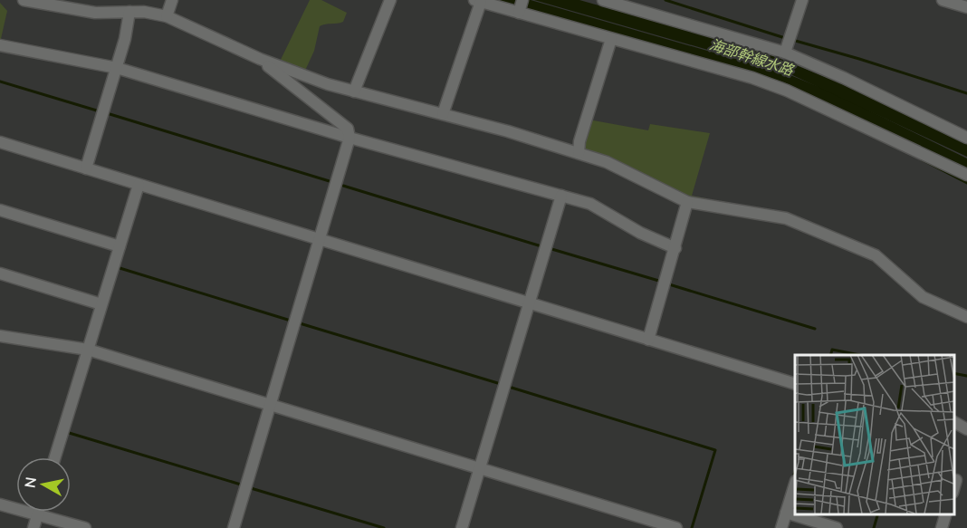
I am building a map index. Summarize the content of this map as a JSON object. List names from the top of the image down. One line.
{"water":["海部幹線水路"],"north":"left"}
